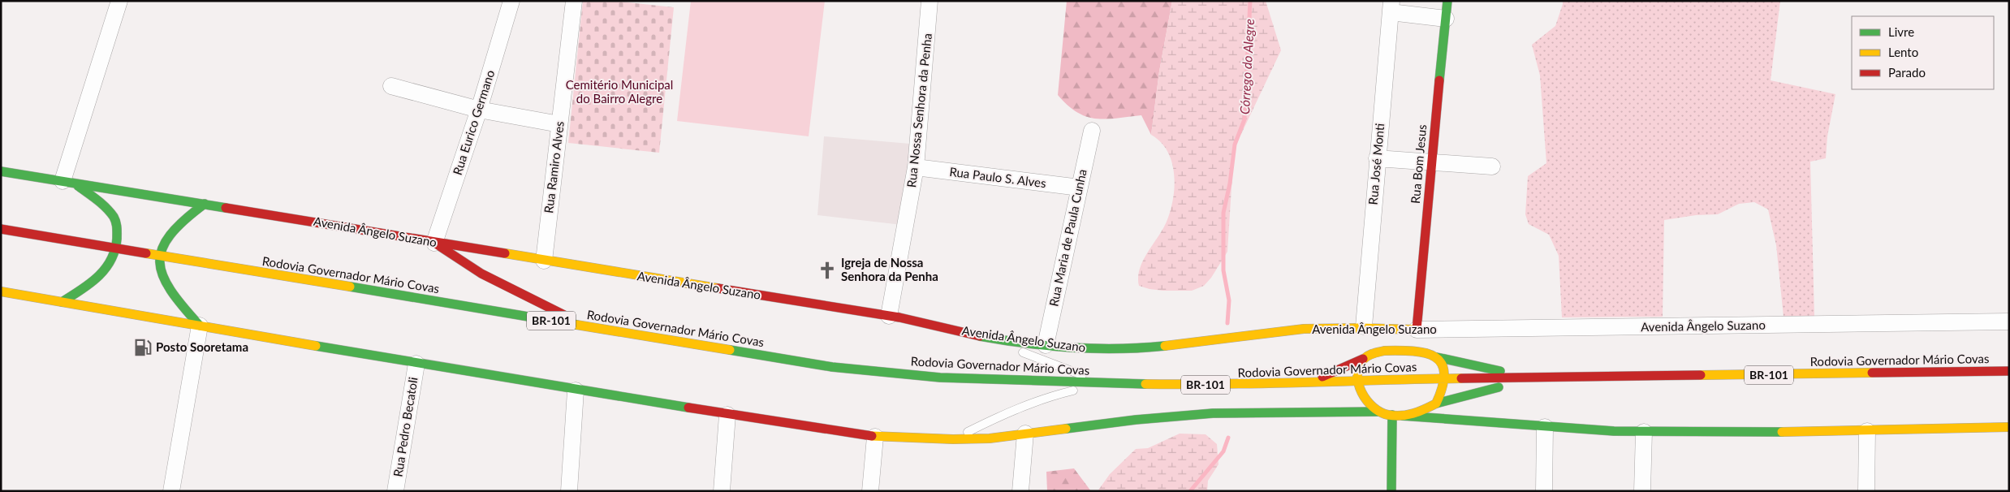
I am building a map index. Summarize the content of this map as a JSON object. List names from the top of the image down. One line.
{"streets":{"main road":["Rua Bom Jesus","Avenida Ângelo Suzano","Rodovia Governador Mário Covas","BR-101"],"street":["Rua Nossa Senhora da Penha","Rua Eurico Germano","Rua José Monti","Rua Ramiro Alves","Rua Paulo S. Alves","Rua Maria de Paula Cunha","Rua Pedro Becatoli"]},"crossings":[["Rua Nossa Senhora da Penha","Rua Paulo S. Alves"],["Rua Nossa Senhora da Penha","Avenida Ângelo Suzano"],["Rua Eurico Germano","Avenida Ângelo Suzano"],["Rua José Monti","Avenida Ângelo Suzano"],["Rua Bom Jesus","Avenida Ângelo Suzano"],["Rua Ramiro Alves","Avenida Ângelo Suzano"],["Rua Paulo S. Alves","Rua Maria de Paula Cunha"],["Avenida Ângelo Suzano","Rua Maria de Paula Cunha"]],"water":["Córrego do Alegre"],"parks":["Cemitério Municipal do Bairro Alegre"],"places":{"church":["Igreja de Nossa Senhora da Penha"],"fuel station":["Posto Sooretama"]},"legend":["Livre","Lento","Parado"]}
